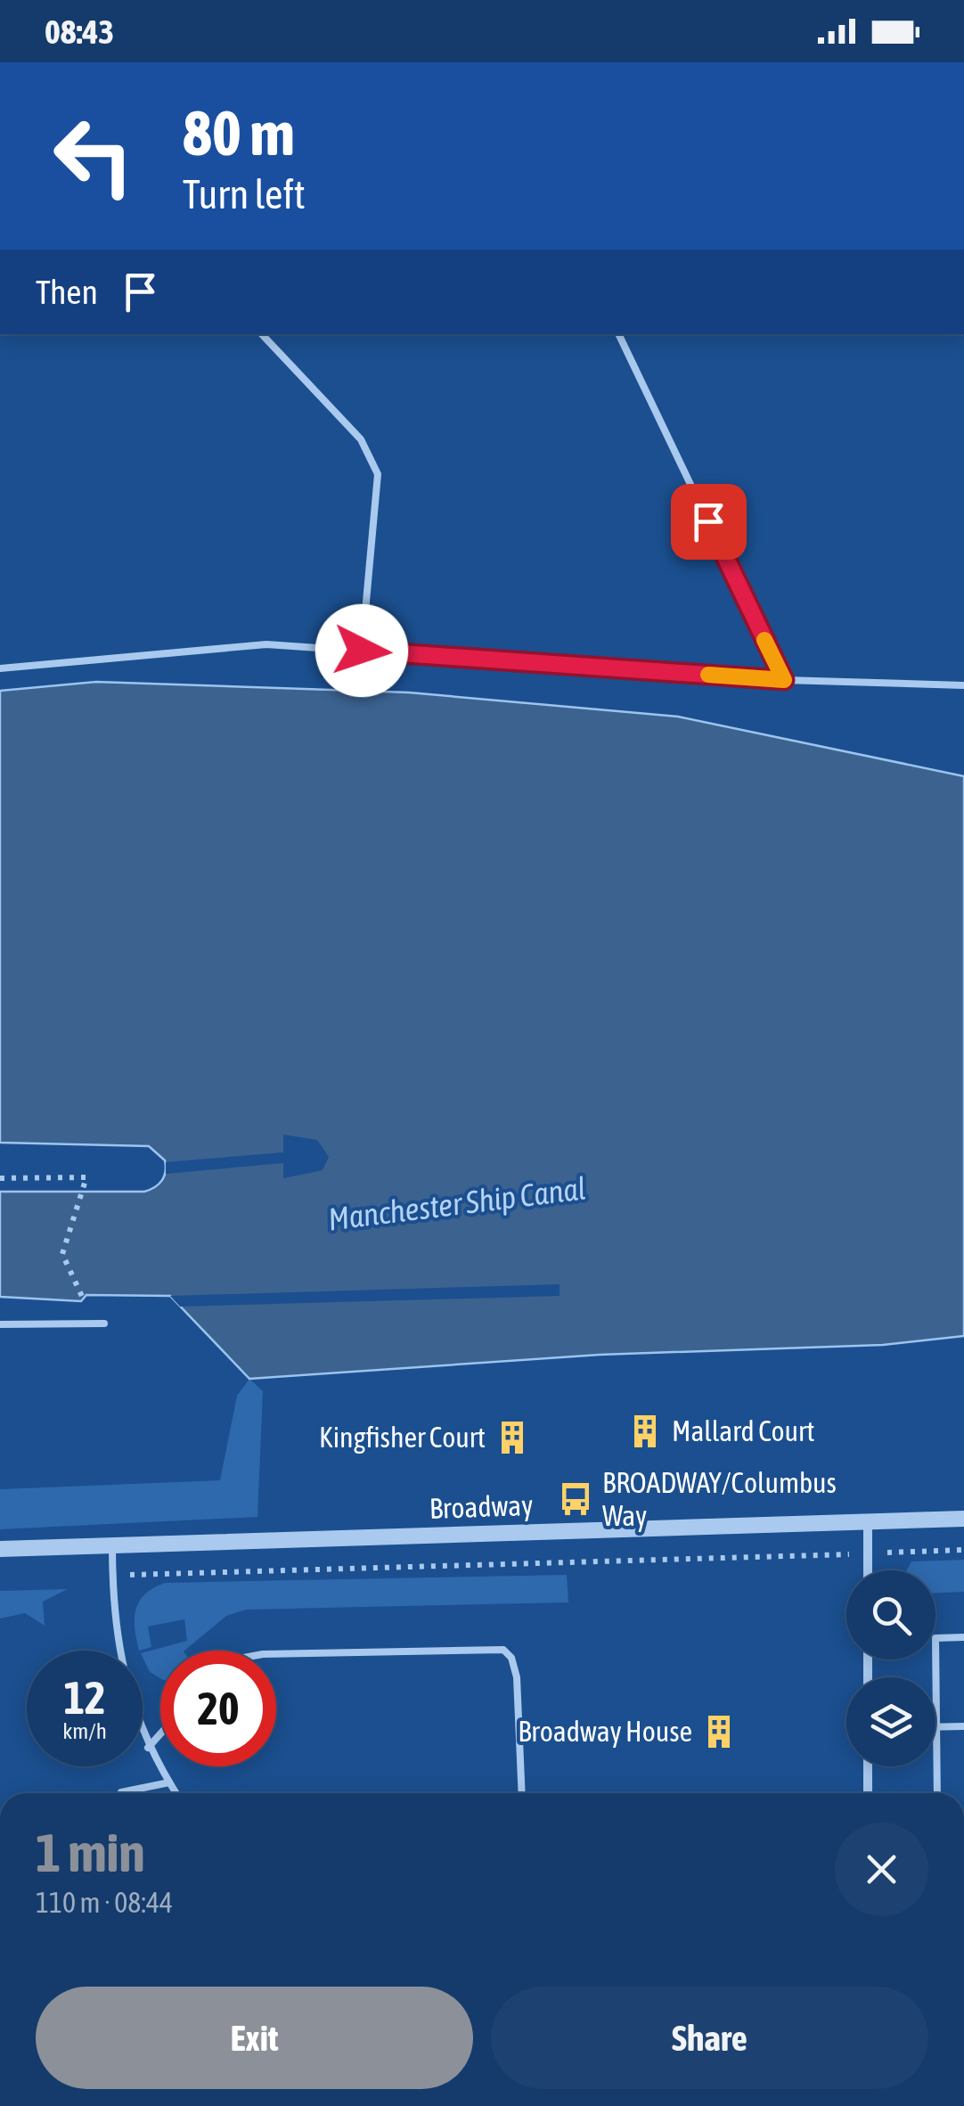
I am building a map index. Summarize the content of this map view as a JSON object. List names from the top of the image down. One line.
{"streets":{"street":["Broadway"]},"water":["Manchester Ship Canal"],"places":{"building":["Mallard Court","Kingfisher Court","Broadway House"],"bus stop":["BROADWAY/Columbus Way"]},"page":{"status":"08:43","turn":["80 m","Turn left"],"then":"Then","speed":"12 km/h","limit":"20","heading":["1 min","110 m · 08:44"],"buttons":["Exit","Share"]}}
